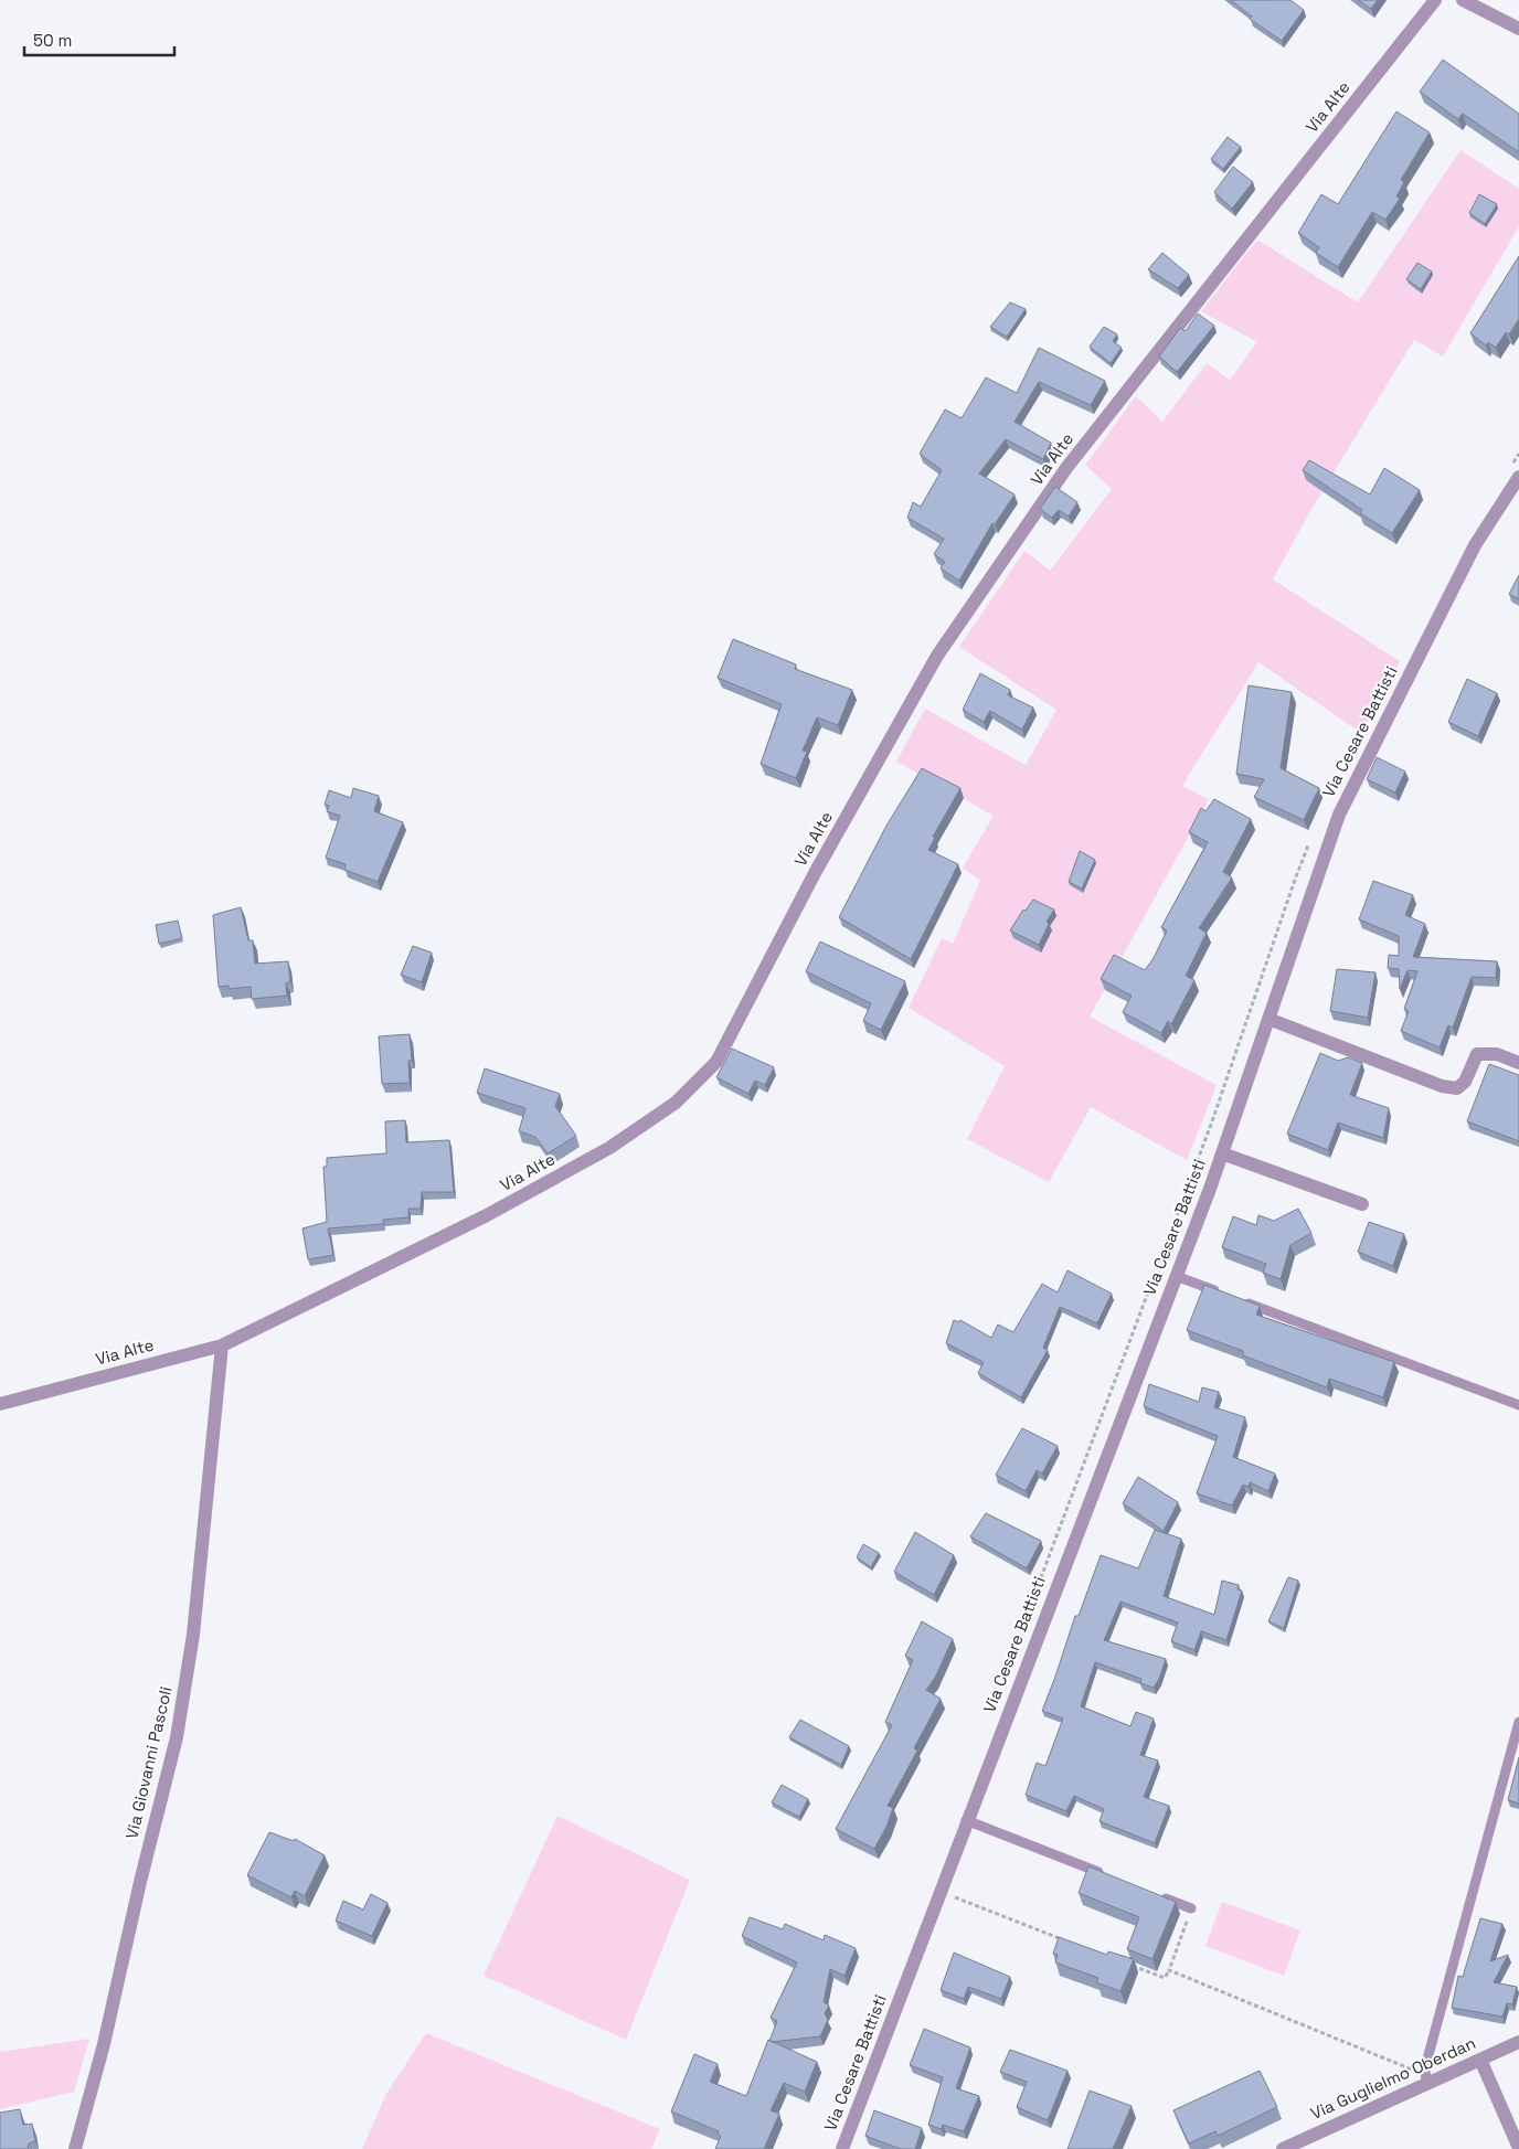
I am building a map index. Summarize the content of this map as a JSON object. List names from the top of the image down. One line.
{"streets":{"street":["Via Alte","Via Cesare Battisti","Via Giovanni Pascoli","Via Guglielmo Oberdan"]},"crossings":[["Via Alte","Via Giovanni Pascoli"]],"scale_bar":"50 m"}
